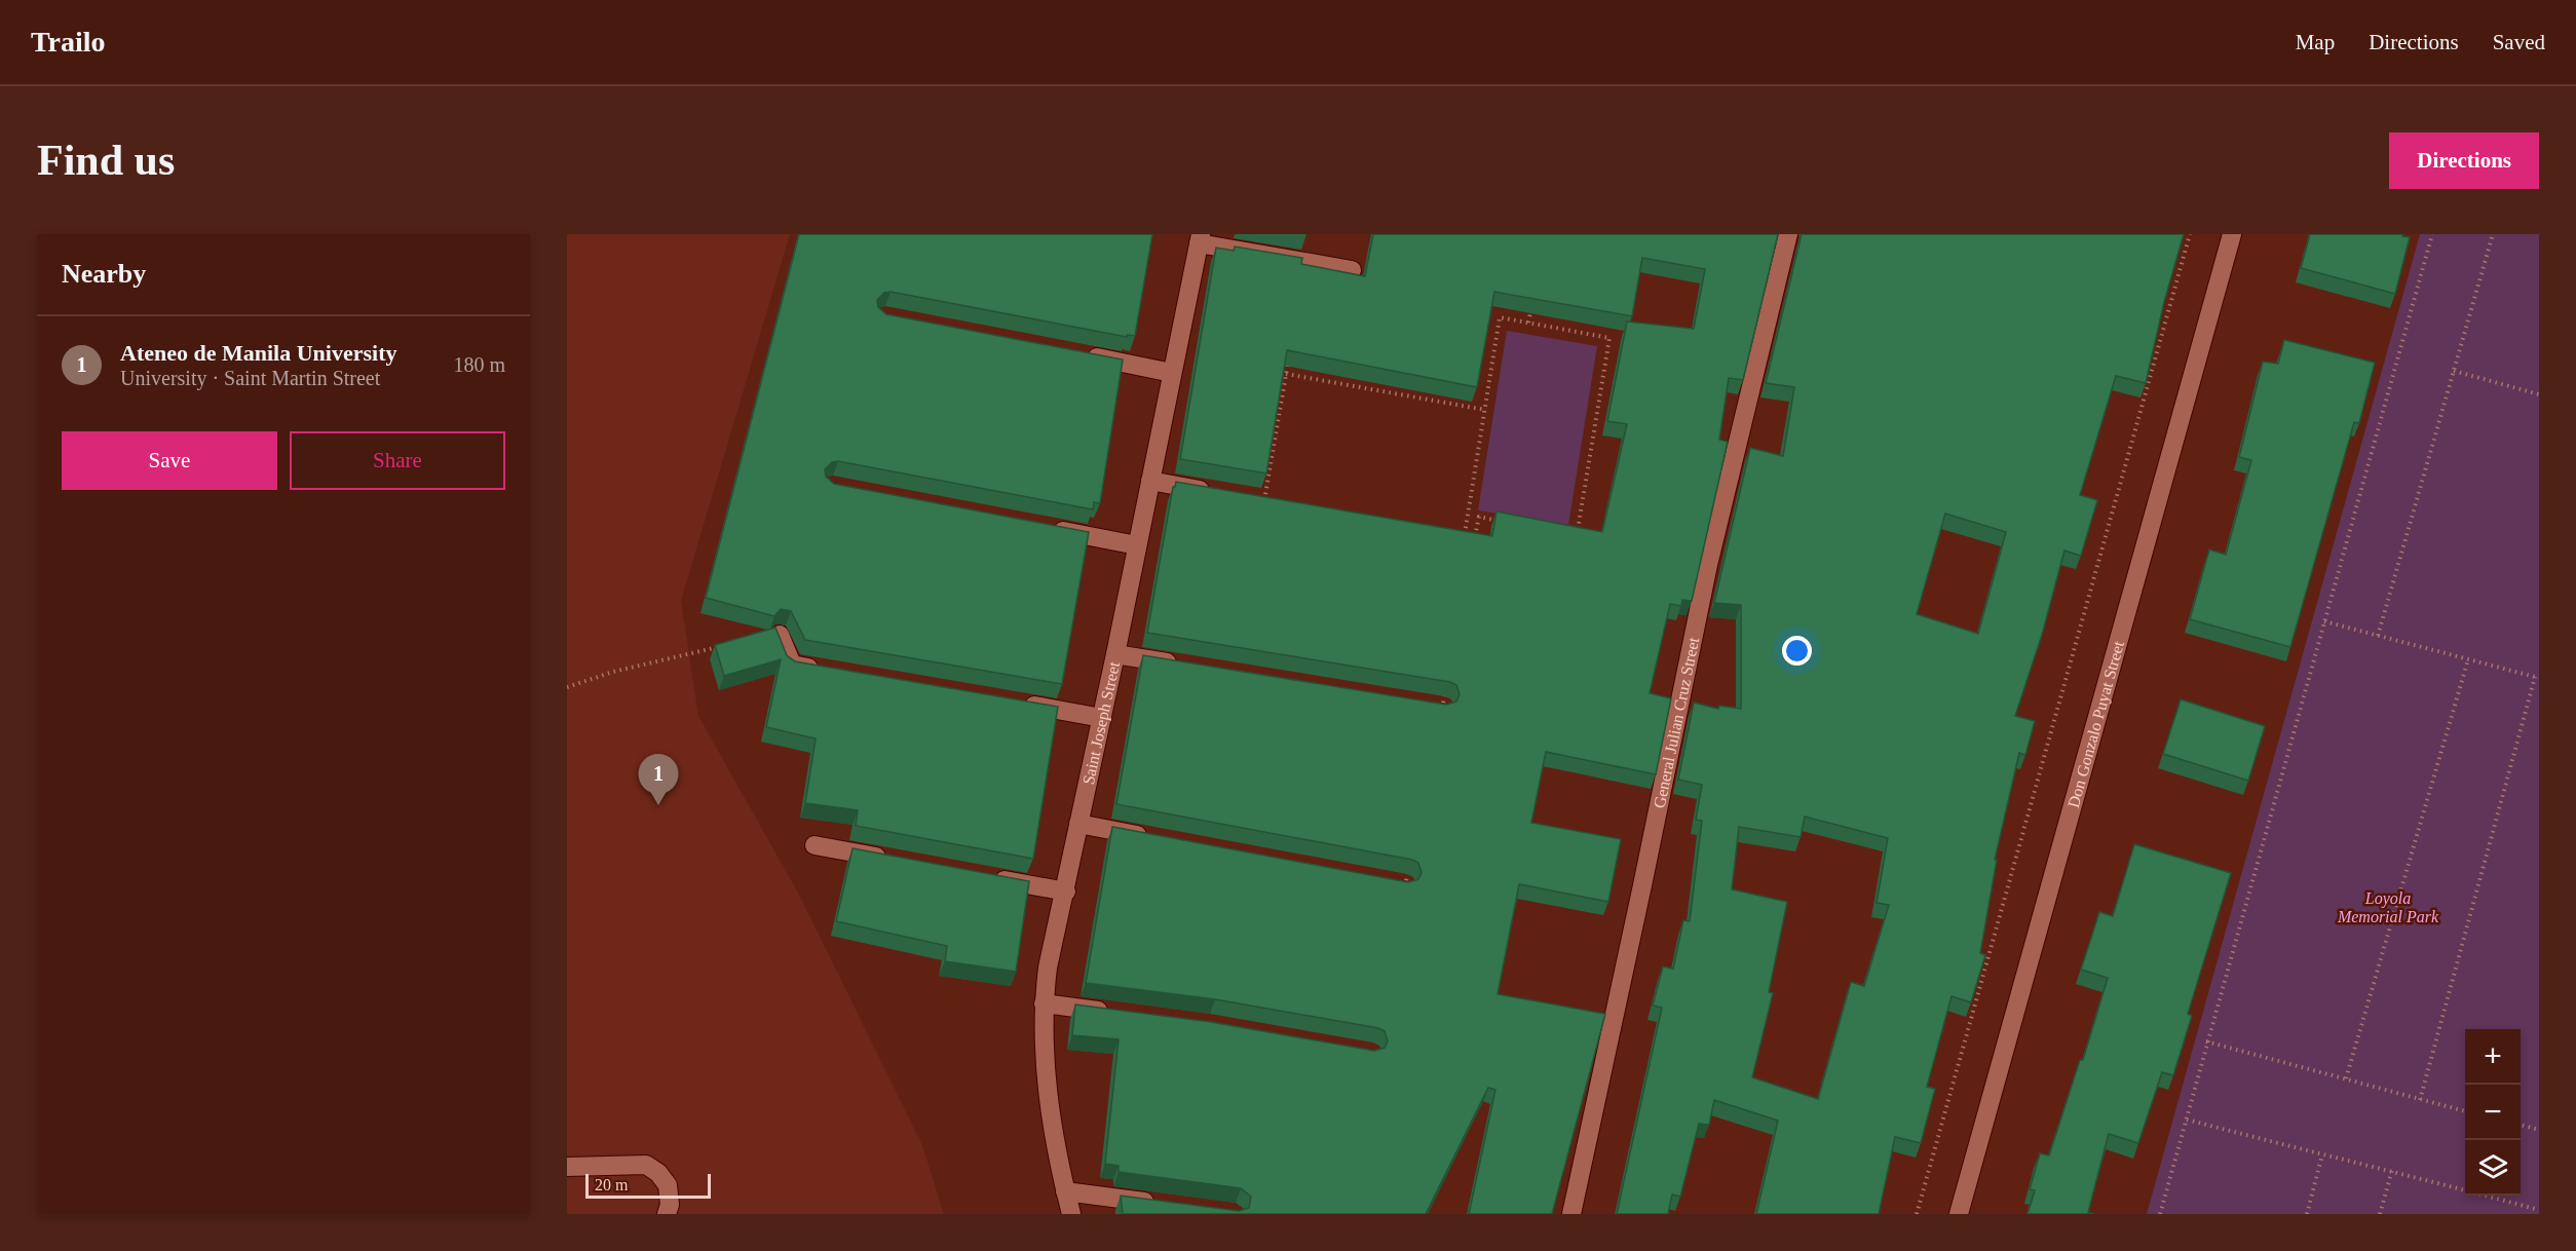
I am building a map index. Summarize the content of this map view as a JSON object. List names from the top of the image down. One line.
{"streets":{"street":["Saint Joseph Street","General Julian Cruz Street","Don Gonzalo Puyat Street"]},"parks":["Loyola Memorial Park"],"scale_bar":"20 m","page":{"header":"Trailo","nav":["Map","Directions","Saved"],"buttons":["Directions",["Save","Share"]],"title":"Find us","heading":"Nearby","list":[{"mark":"1","name":"Ateneo de Manila University","note":"University · Saint Martin Street","value":"180 m"}],"pins":"1","map_buttons":["+","−"],"scale":"20 m"}}
